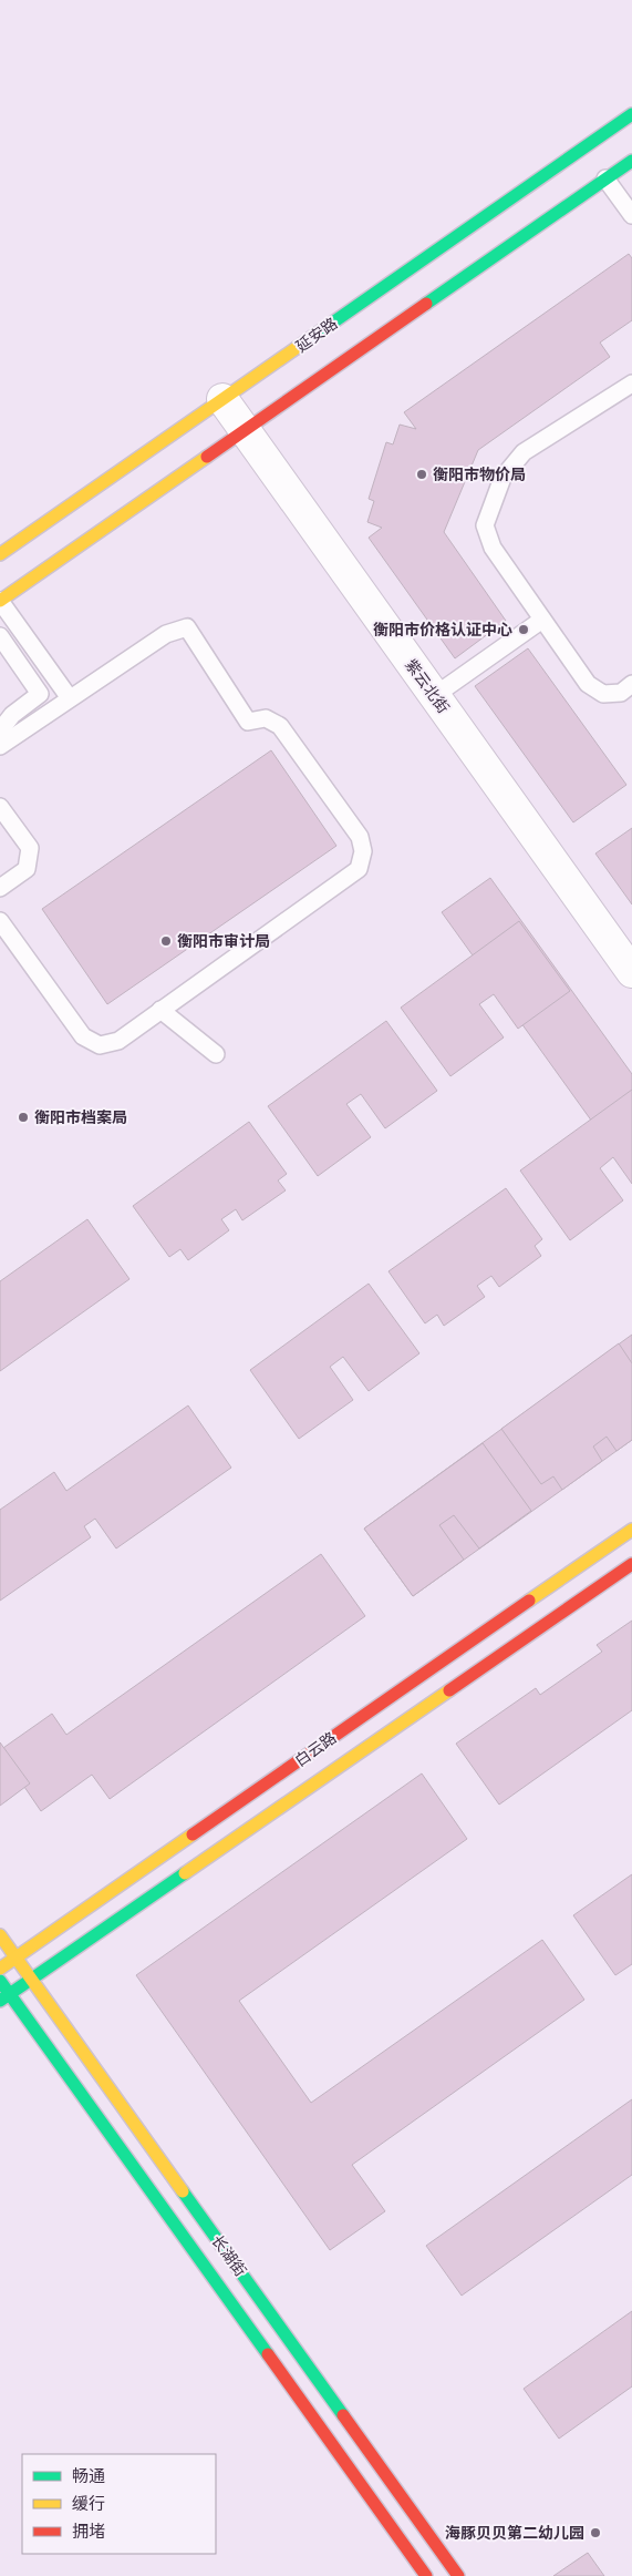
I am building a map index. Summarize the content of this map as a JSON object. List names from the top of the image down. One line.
{"streets":{"main road":["延安路","白云路","长湖街"],"street":["紫云北街"]},"crossings":[["延安路","紫云北街"],["白云路","长湖街"]],"places":["衡阳市物价局","衡阳市价格认证中心","衡阳市审计局","衡阳市档案局","海豚贝贝第二幼儿园"],"legend":["畅通","缓行","拥堵"]}
